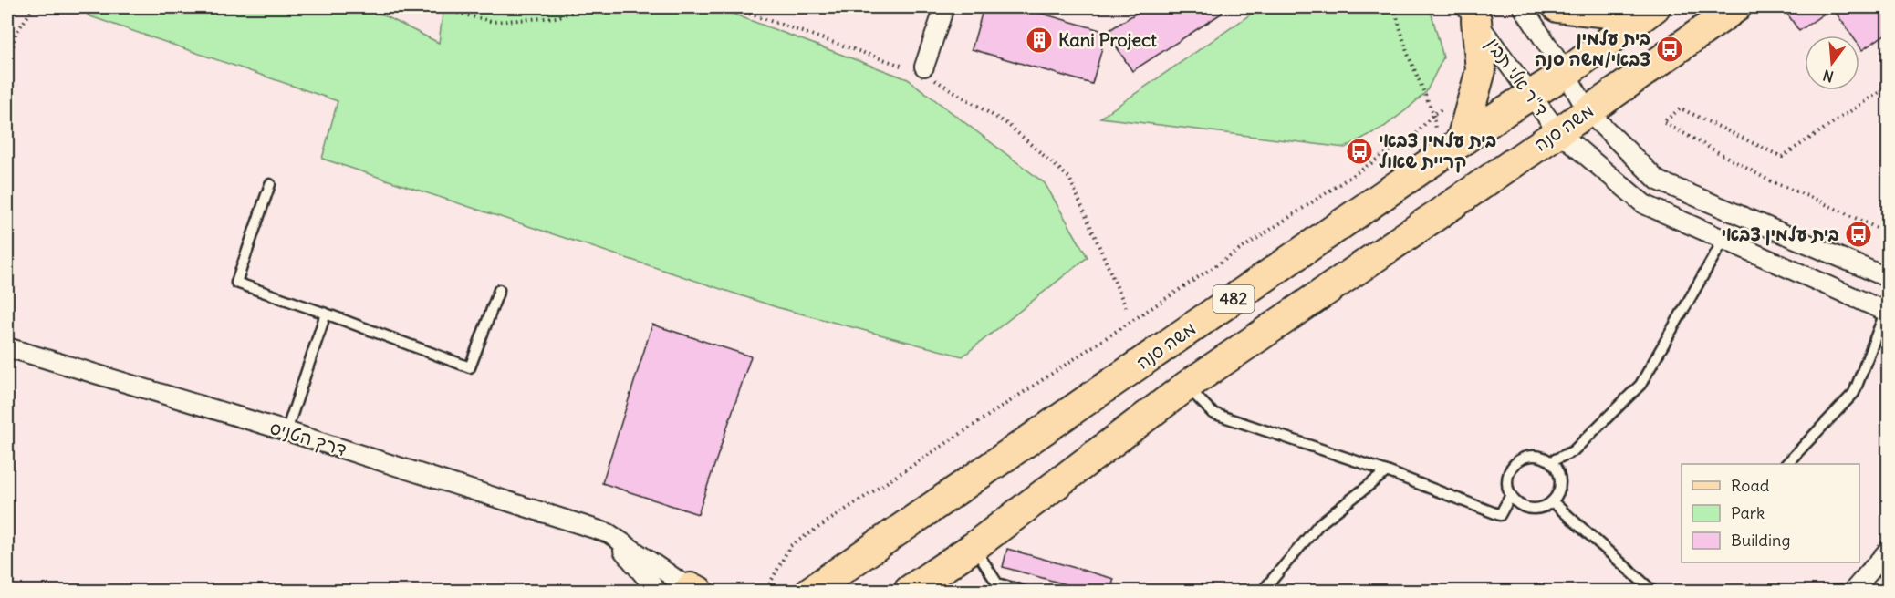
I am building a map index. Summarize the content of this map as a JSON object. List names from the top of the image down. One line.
{"streets":{"main road":["משה סנה","482"],"street":["ד\"ר אלי תבין","דרך הטניס"]},"crossings":[["ד\"ר אלי תבין","משה סנה"]],"places":{"building":["Kani Project"],"bus stop":["בית עלמין צבאי/משה סנה","בית עלמין צבאי קריית שאול","בית עלמין צבאי"]},"legend":["Road","Park","Building"],"north":"bottom"}
